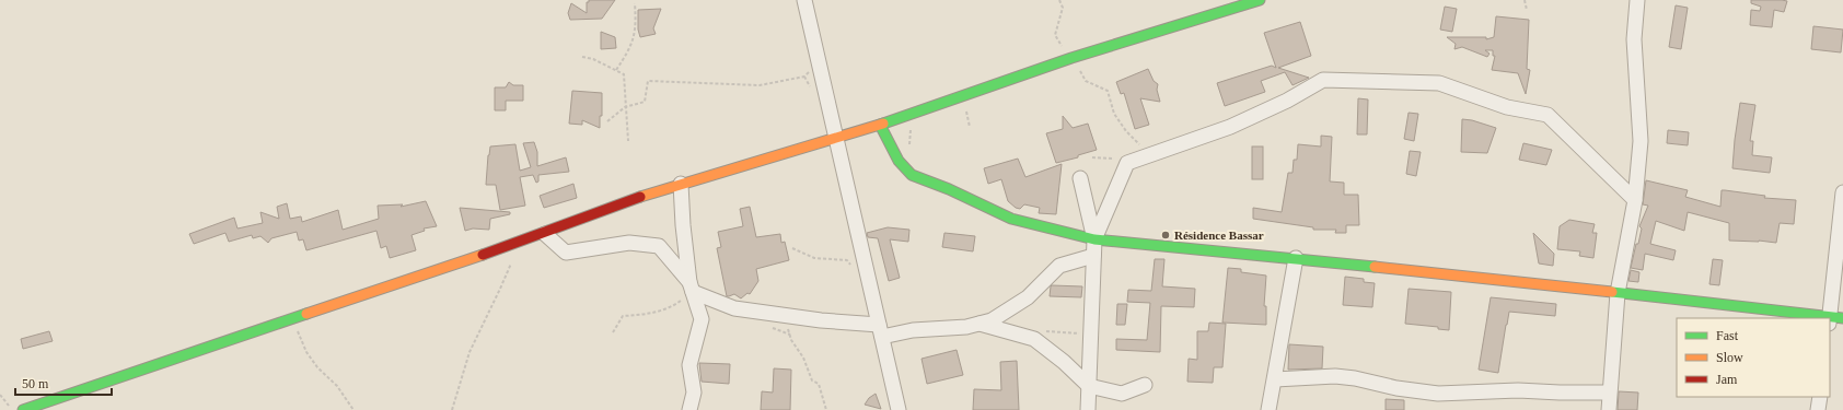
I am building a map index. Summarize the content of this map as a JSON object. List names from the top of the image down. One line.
{"places":["Résidence Bassar"],"legend":["Fast","Slow","Jam"],"scale_bar":"50 m"}
